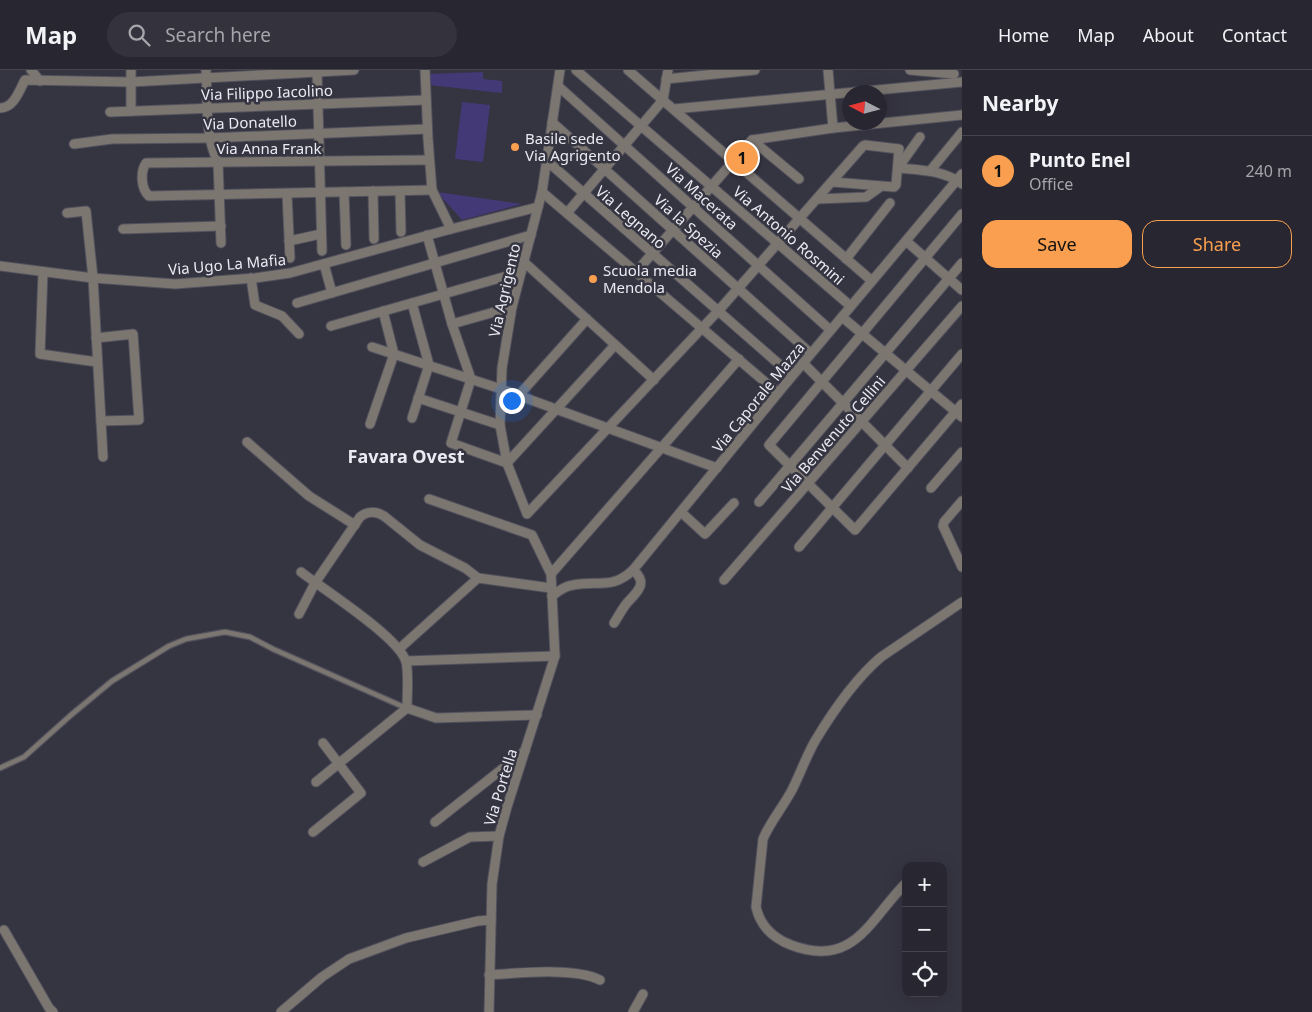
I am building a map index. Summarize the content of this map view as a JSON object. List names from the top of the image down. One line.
{"streets":{"street":["Via Filippo Iacolino","Via Donatello","Via Anna Frank","Via Macerata","Via Legnano","Via la Spezia","Via Antonio Rosmini","Via Ugo La Mafia","Via Agrigento","Via Caporale Mazza","Via Benvenuto Cellini","Via Portella"]},"crossings":[["Via Macerata","Via Agrigento"],["Via Macerata","Via Caporale Mazza"],["Via Legnano","Via Agrigento"],["Via Legnano","Via Caporale Mazza"],["Via la Spezia","Via Agrigento"],["Via la Spezia","Via Caporale Mazza"],["Via Antonio Rosmini","Via Caporale Mazza"],["Via Ugo La Mafia","Via Agrigento"],["Via Caporale Mazza","Via Portella"]],"districts":["Favara Ovest"],"places":["Basile sede Via Agrigento","Scuola media Mendola"],"north":"left","page":{"header":"Map","search":"Search here","nav":["Home","Map","About","Contact"],"heading":"Nearby","list":[{"mark":"1","name":"Punto Enel","note":"Office","value":"240 m"}],"pins":"1","buttons":["Save","Share"],"map_buttons":["+","−"]}}
